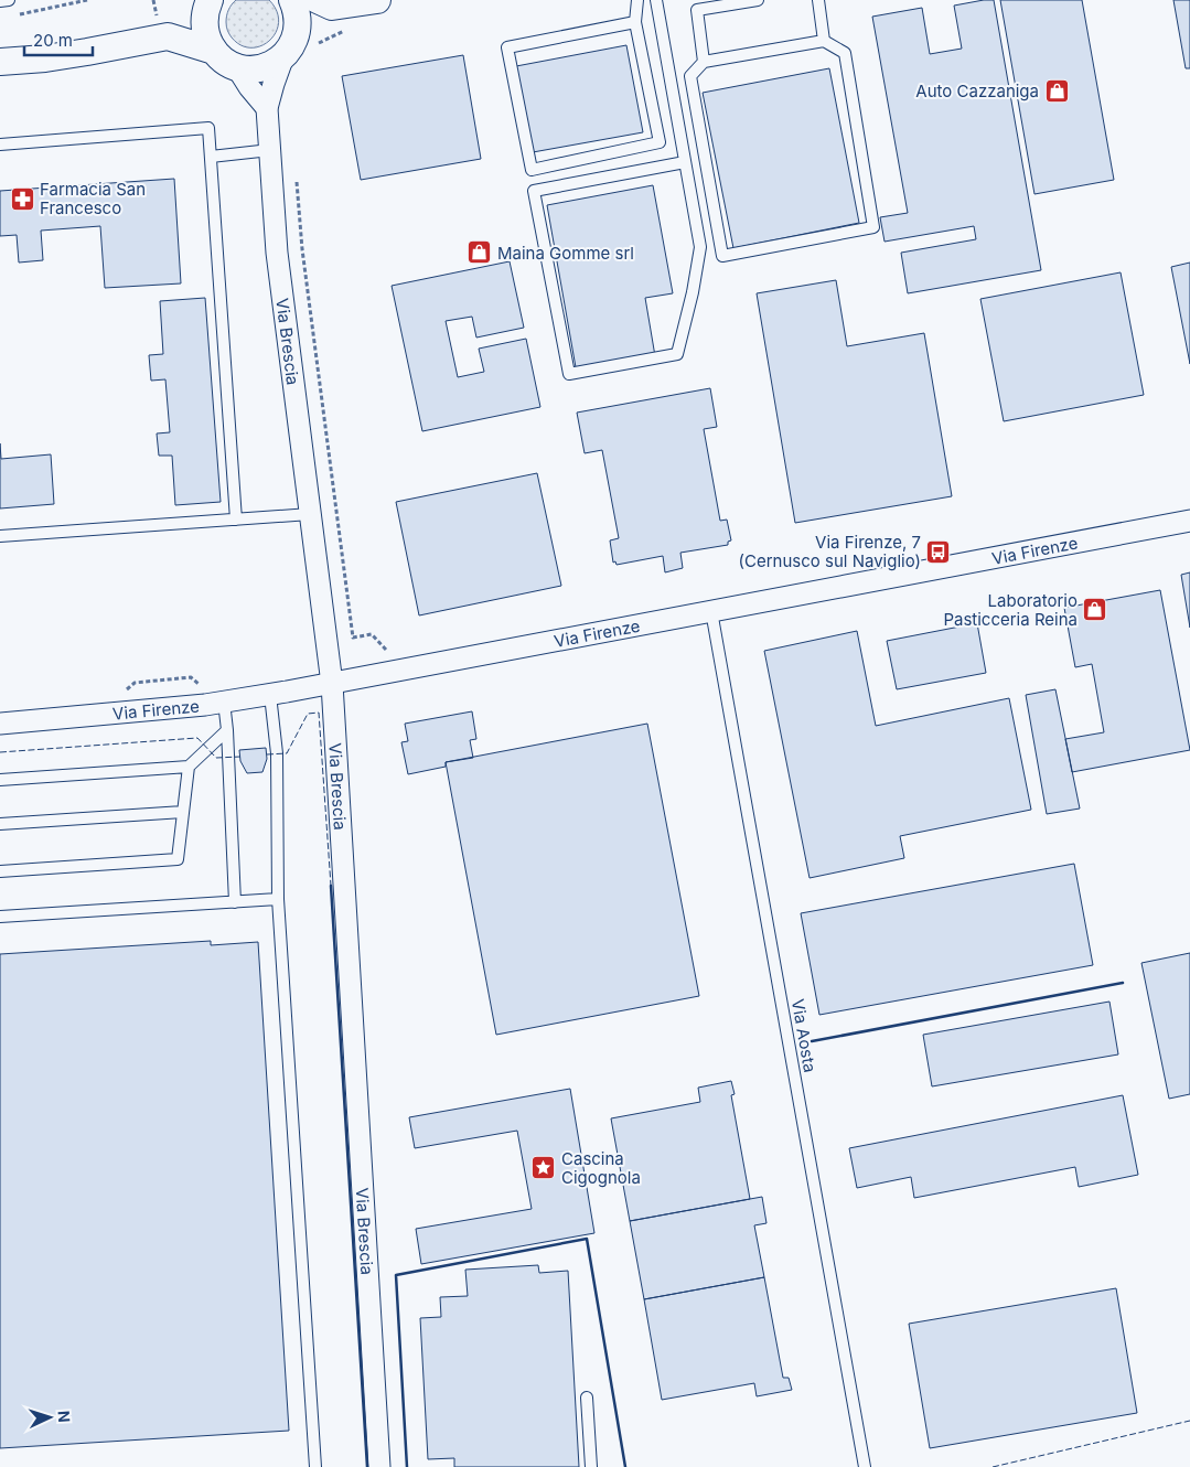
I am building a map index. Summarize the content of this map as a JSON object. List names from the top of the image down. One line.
{"streets":{"street":["Via Brescia","Via Firenze"],"lane":["Via Aosta"]},"crossings":[["Via Brescia","Via Firenze"],["Via Firenze","Via Aosta"]],"places":{"shop":["Auto Cazzaniga","Maina Gomme srl","Laboratorio Pasticceria Reina"],"pharmacy":["Farmacia San Francesco"],"bus stop":["Via Firenze, 7 (Cernusco sul Naviglio)"],"place":["Cascina Cigognola"]},"scale_bar":"20 m","north":"right"}
